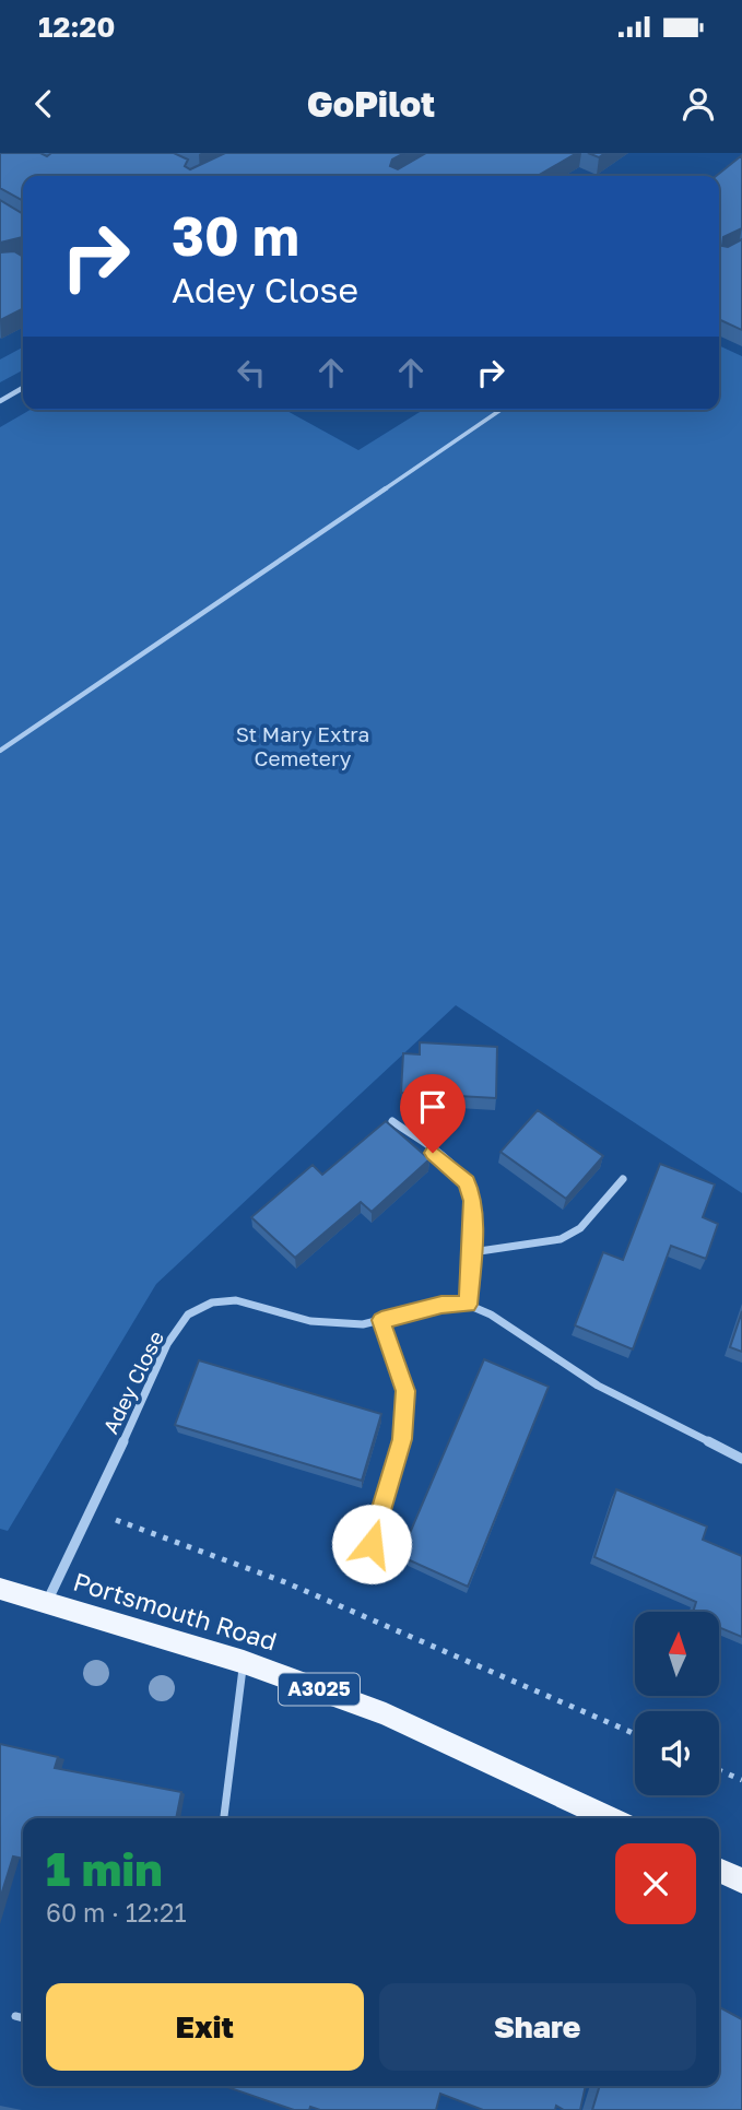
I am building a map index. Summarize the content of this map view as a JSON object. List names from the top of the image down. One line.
{"streets":{"main road":["Portsmouth Road","A3025"],"street":["Adey Close"]},"crossings":[["Adey Close","Portsmouth Road"]],"parks":["St Mary Extra Cemetery"],"north":"top","page":{"status":"12:20","header":"GoPilot","turn":["30 m","Adey Close"],"heading":["1 min","60 m · 12:21"],"buttons":["Exit","Share"]}}
